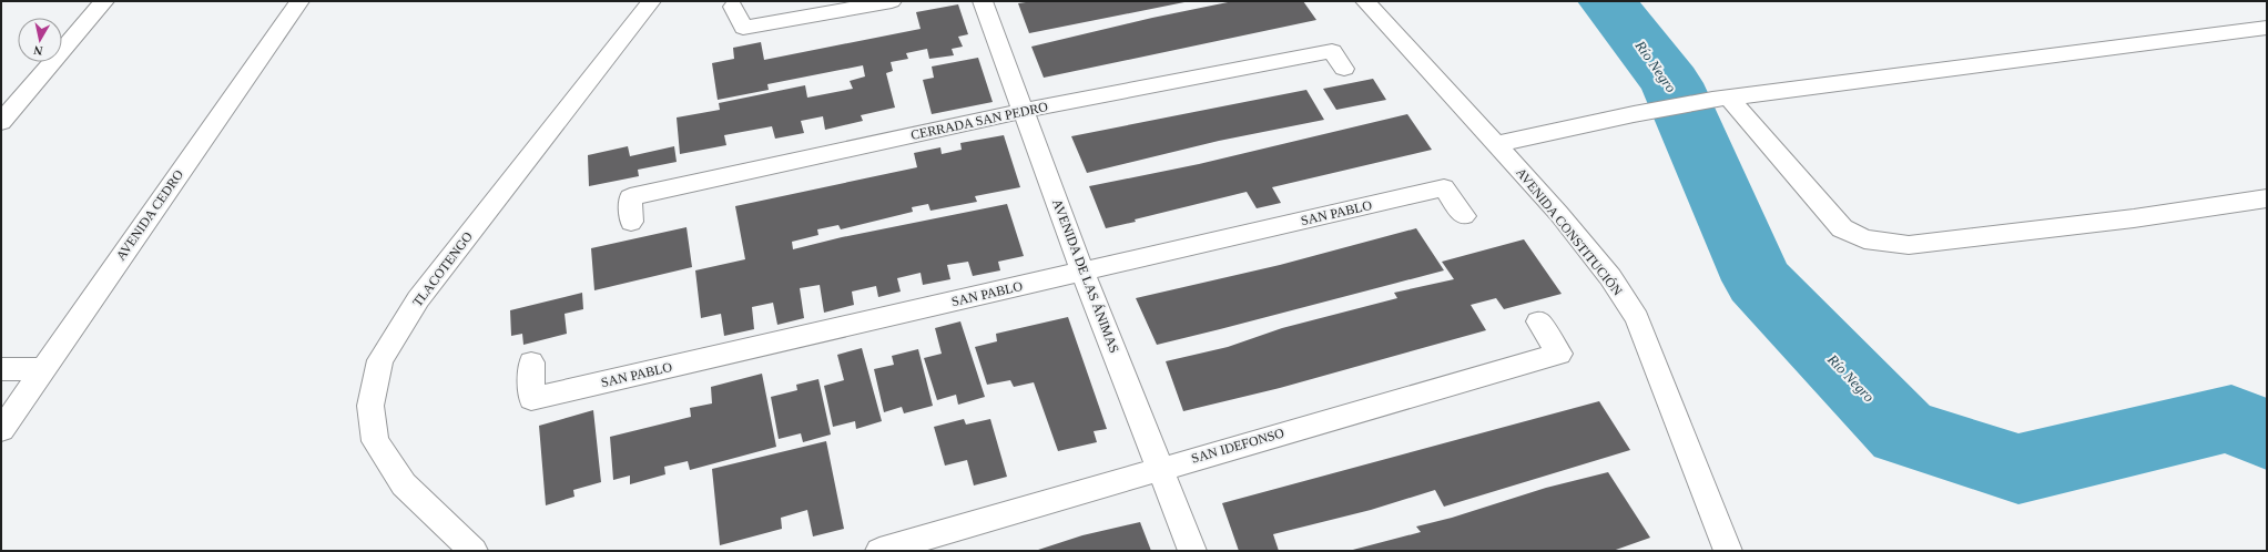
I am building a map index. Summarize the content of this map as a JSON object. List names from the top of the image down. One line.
{"streets":{"street":["CERRADA SAN PEDRO","SAN PABLO","AVENIDA CEDRO","AVENIDA CONSTITUCIÓN","TLACOTENGO","AVENIDA DE LAS ÁNIMAS","SAN IDEFONSO"]},"crossings":[["CERRADA SAN PEDRO","AVENIDA DE LAS ÁNIMAS"],["SAN PABLO","AVENIDA DE LAS ÁNIMAS"],["AVENIDA DE LAS ÁNIMAS","SAN IDEFONSO"]],"water":["Río Negro"],"north":"bottom"}
